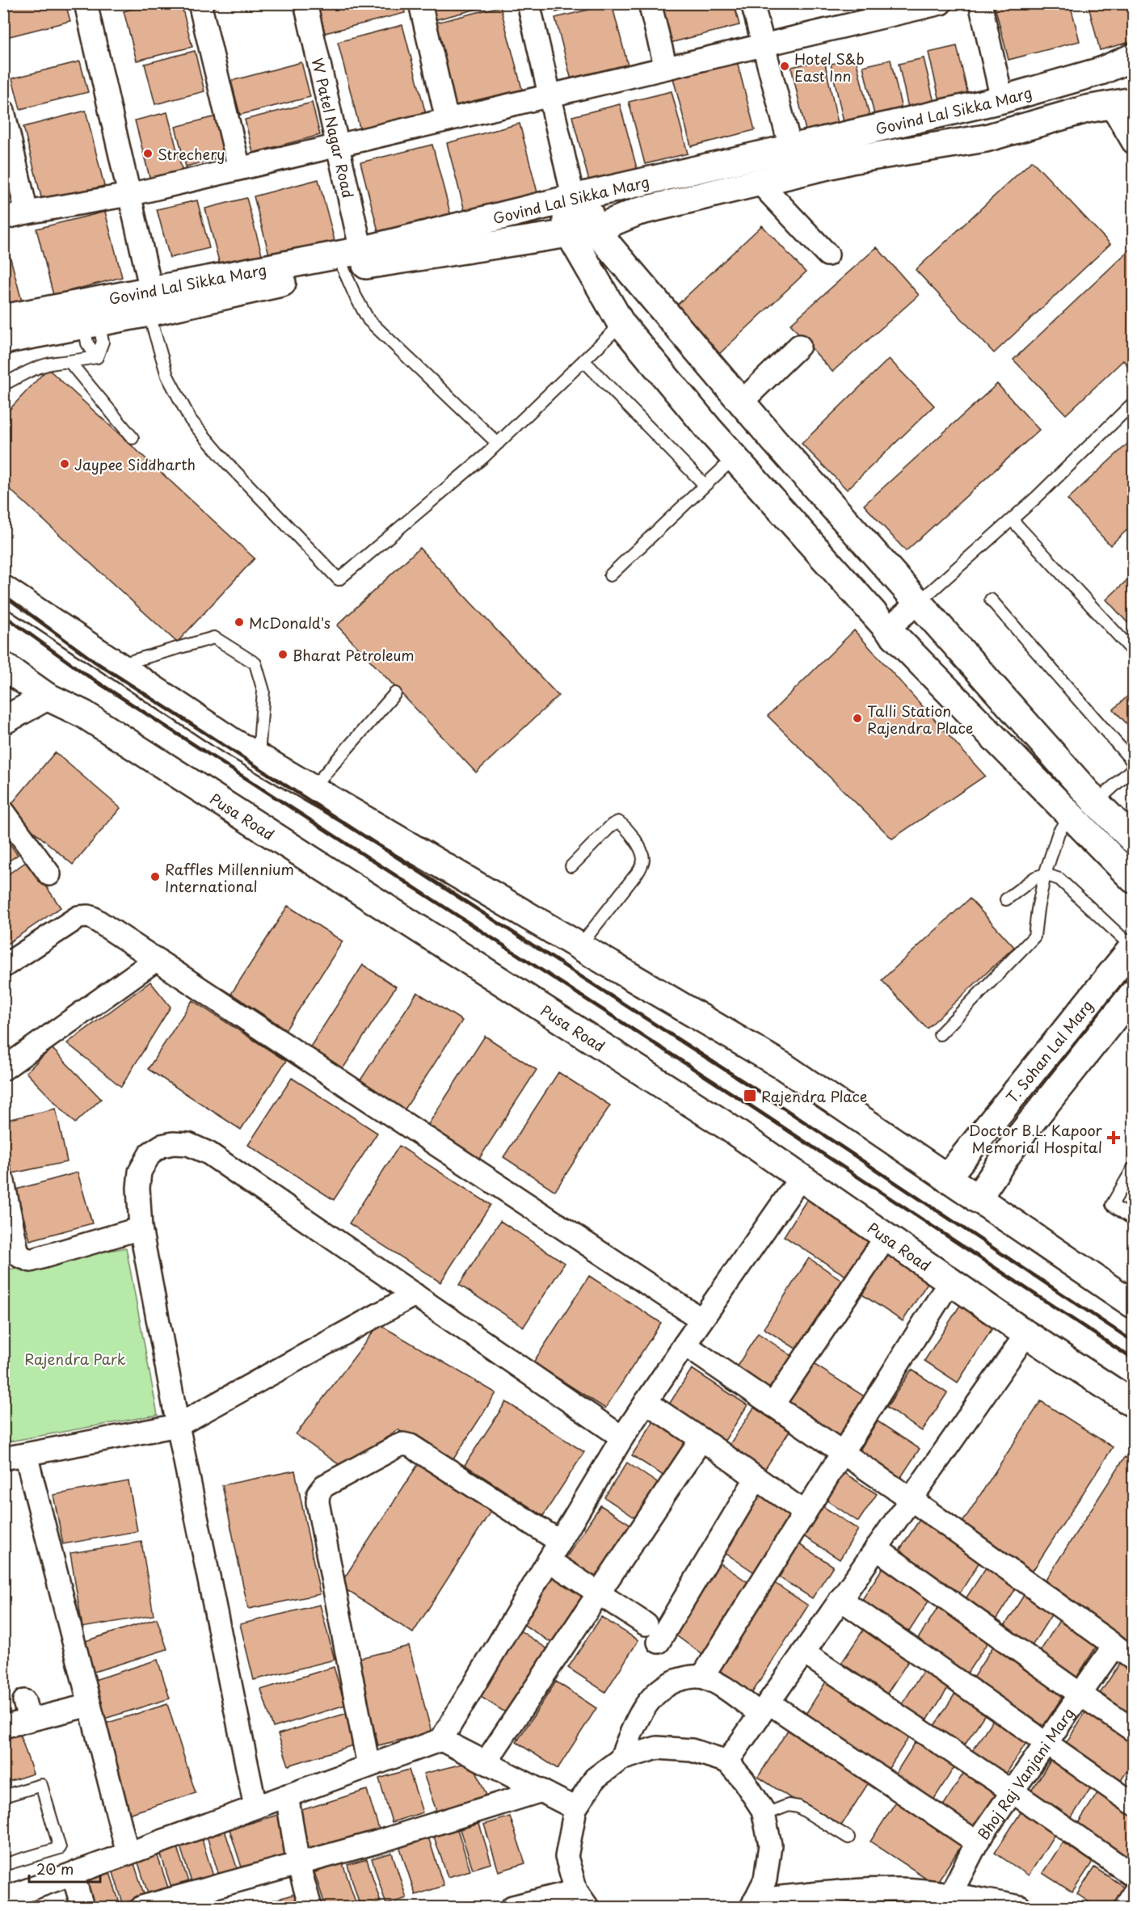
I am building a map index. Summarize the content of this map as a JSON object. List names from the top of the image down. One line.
{"streets":{"street":["Govind Lal Sikka Marg","W Patel Nagar Road","Pusa Road","T. Sohan Lal Marg","Bhoj Raj Vanjani Marg"]},"crossings":[["Govind Lal Sikka Marg","W Patel Nagar Road"]],"parks":["Rajendra Park"],"places":{"other":["Hotel S&b East Inn","Strechery","Jaypee Siddharth","McDonald's","Bharat Petroleum","Talli Station Rajendra Place","Raffles Millennium International"],"transit":["Rajendra Place"],"health":["Doctor B.L. Kapoor Memorial Hospital"]},"scale_bar":"20 m"}
